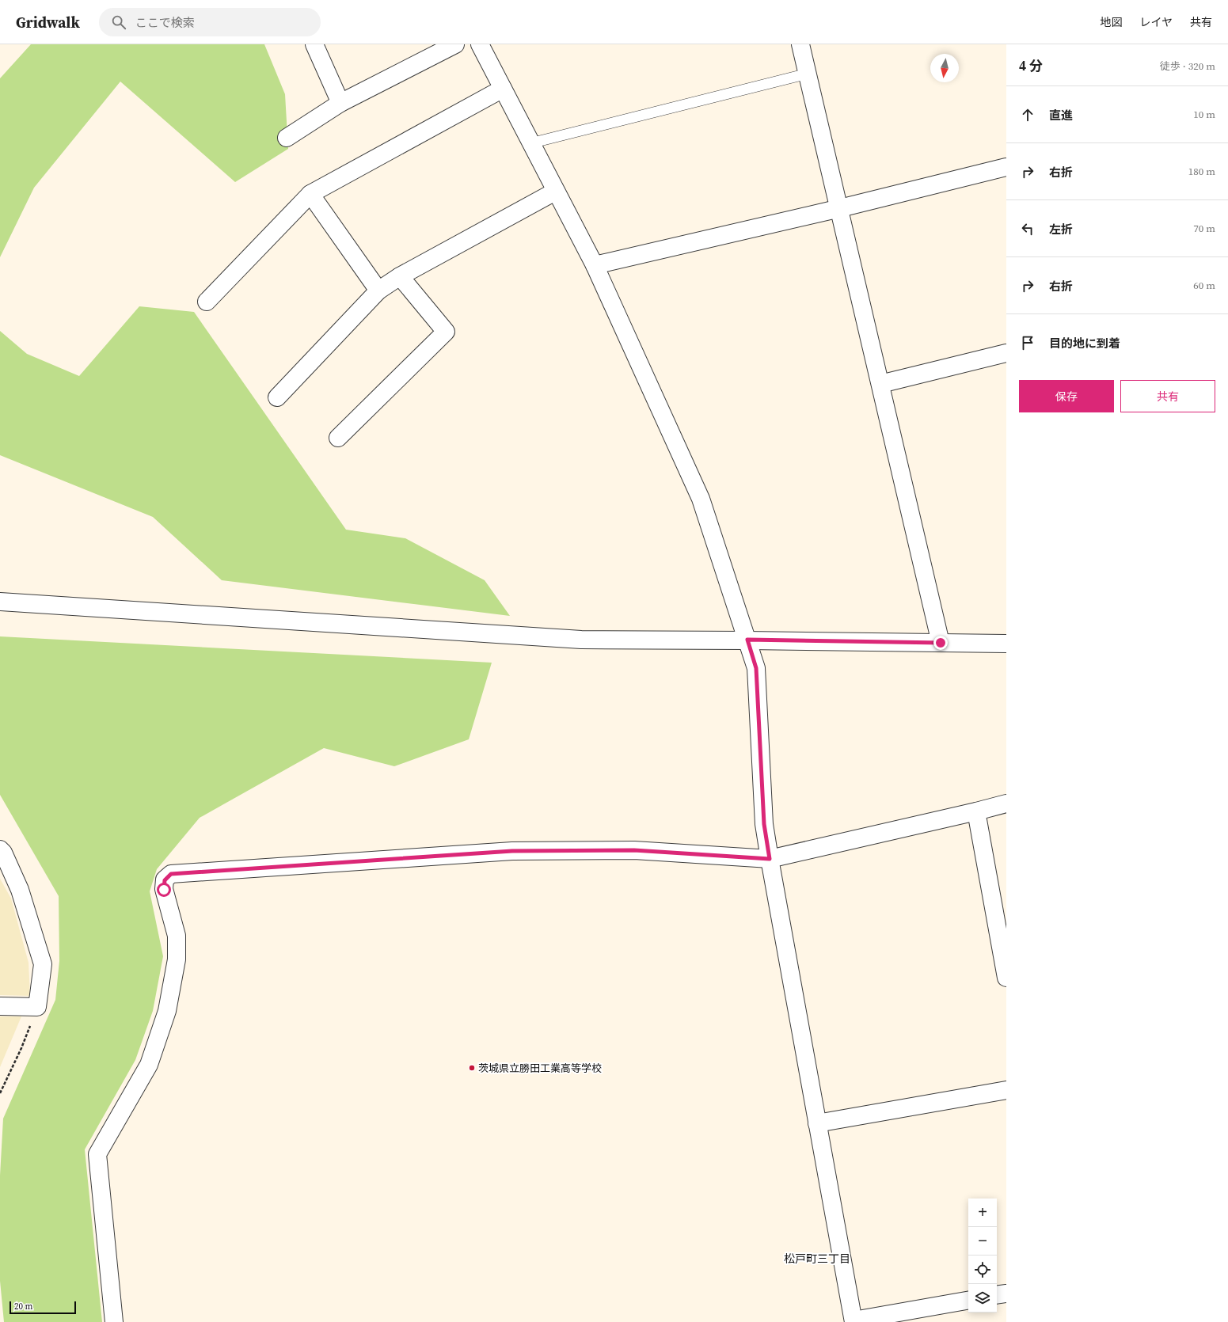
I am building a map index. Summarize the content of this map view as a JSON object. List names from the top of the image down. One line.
{"districts":["松戸町三丁目"],"places":["茨城県立勝田工業高等学校"],"scale_bar":"20 m","north":"bottom","page":{"header":"Gridwalk","search":"ここで検索","nav":["地図","レイヤ","共有"],"heading":["4 分","徒歩 · 320 m"],"list":[["直進","10 m"],["右折","180 m"],["左折","70 m"],["右折","60 m"],"目的地に到着"],"buttons":["保存","共有"],"map_buttons":["+","−"],"scale":"20 m"}}
